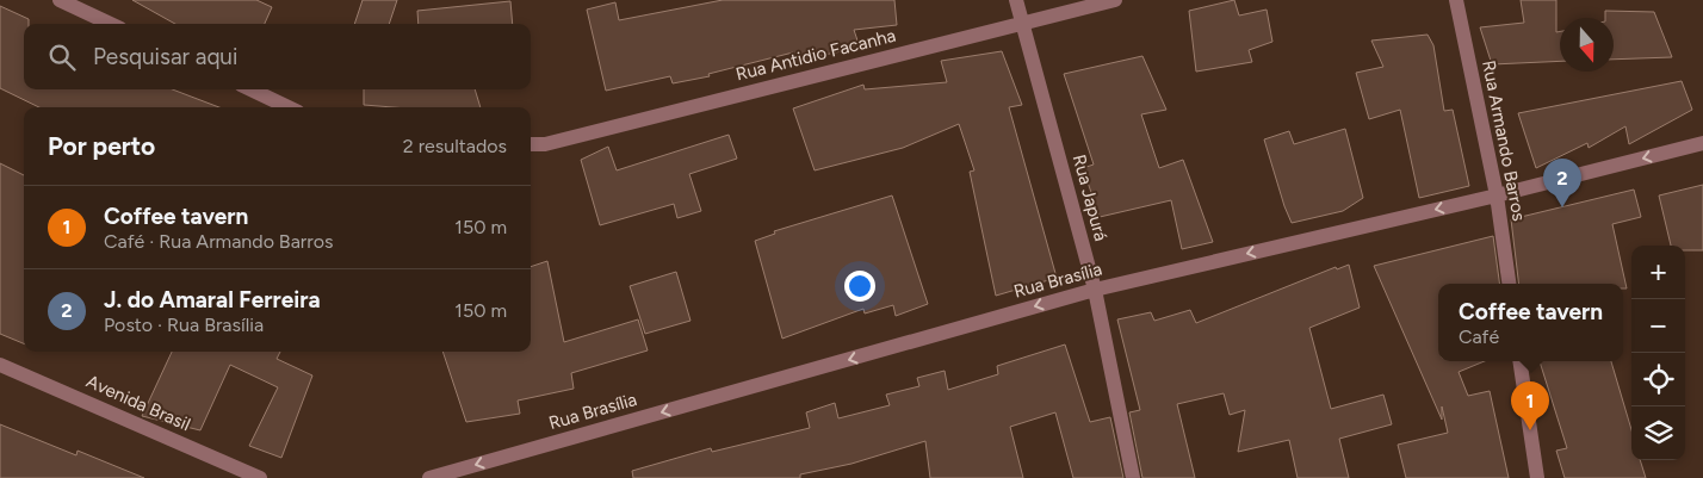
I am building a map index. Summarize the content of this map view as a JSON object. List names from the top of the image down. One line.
{"streets":{"street":["Rua Antidio Facanha","Rua Armando Barros","Rua Japurá","Rua Brasília","Avenida Brasil"]},"crossings":[["Rua Antidio Facanha","Rua Japurá"],["Rua Armando Barros","Rua Brasília"],["Rua Japurá","Rua Brasília"]],"one_way":["Rua Brasília"],"north":"bottom","page":{"search":"Pesquisar aqui","heading":["Por perto","2 resultados"],"pins":["2","1"],"list":[{"mark":"1","name":"Coffee tavern","note":"Café · Rua Armando Barros","value":"150 m"},{"mark":"2","name":"J. do Amaral Ferreira","note":"Posto · Rua Brasília","value":"150 m"}],"map_buttons":["+","−"],"popup":["Coffee tavern","Café"]}}
